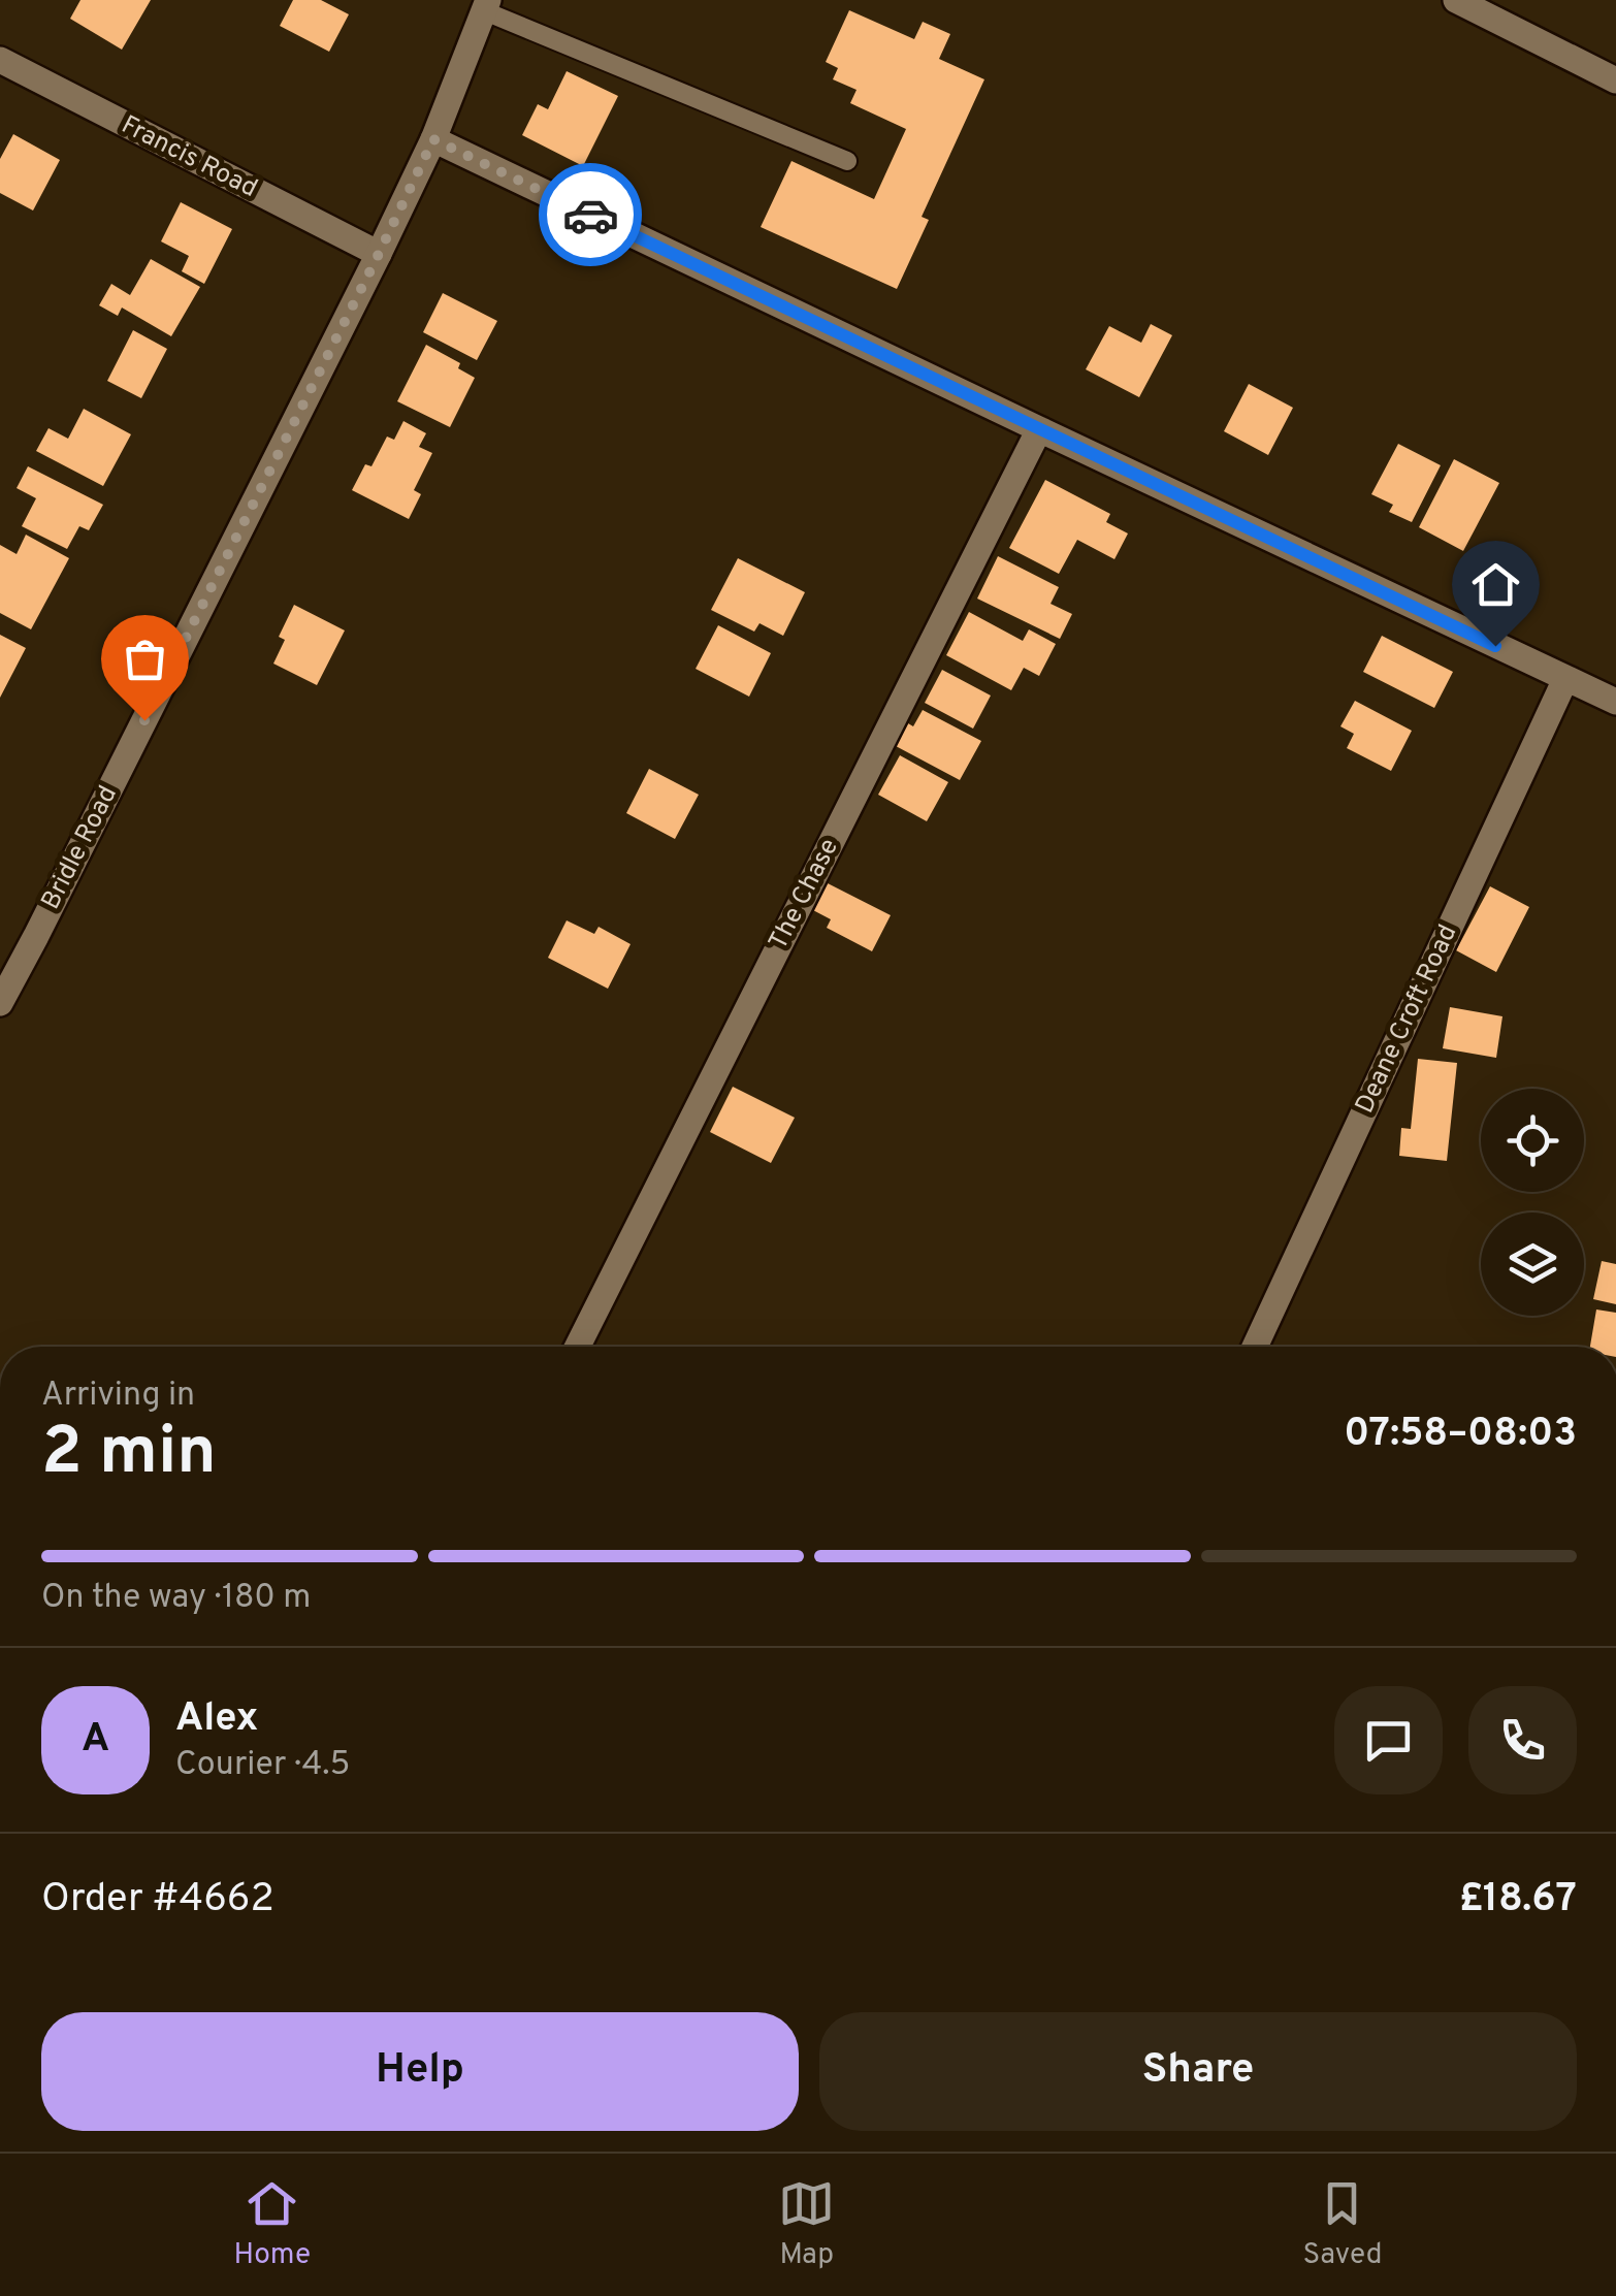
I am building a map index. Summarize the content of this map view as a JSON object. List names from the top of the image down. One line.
{"streets":{"street":["Francis Road","Bridle Road","The Chase","Deane Croft Road"]},"crossings":[["Francis Road","Bridle Road"]],"page":{"heading":["2 min","Arriving in","07:58–08:03"],"panel":["Alex","Courier · 4.5","Order #4662","£18.67"],"bar":"On the way · 180 m","round":"A","buttons":["Help","Share"],"tabs":["Home","Map","Saved"]}}
